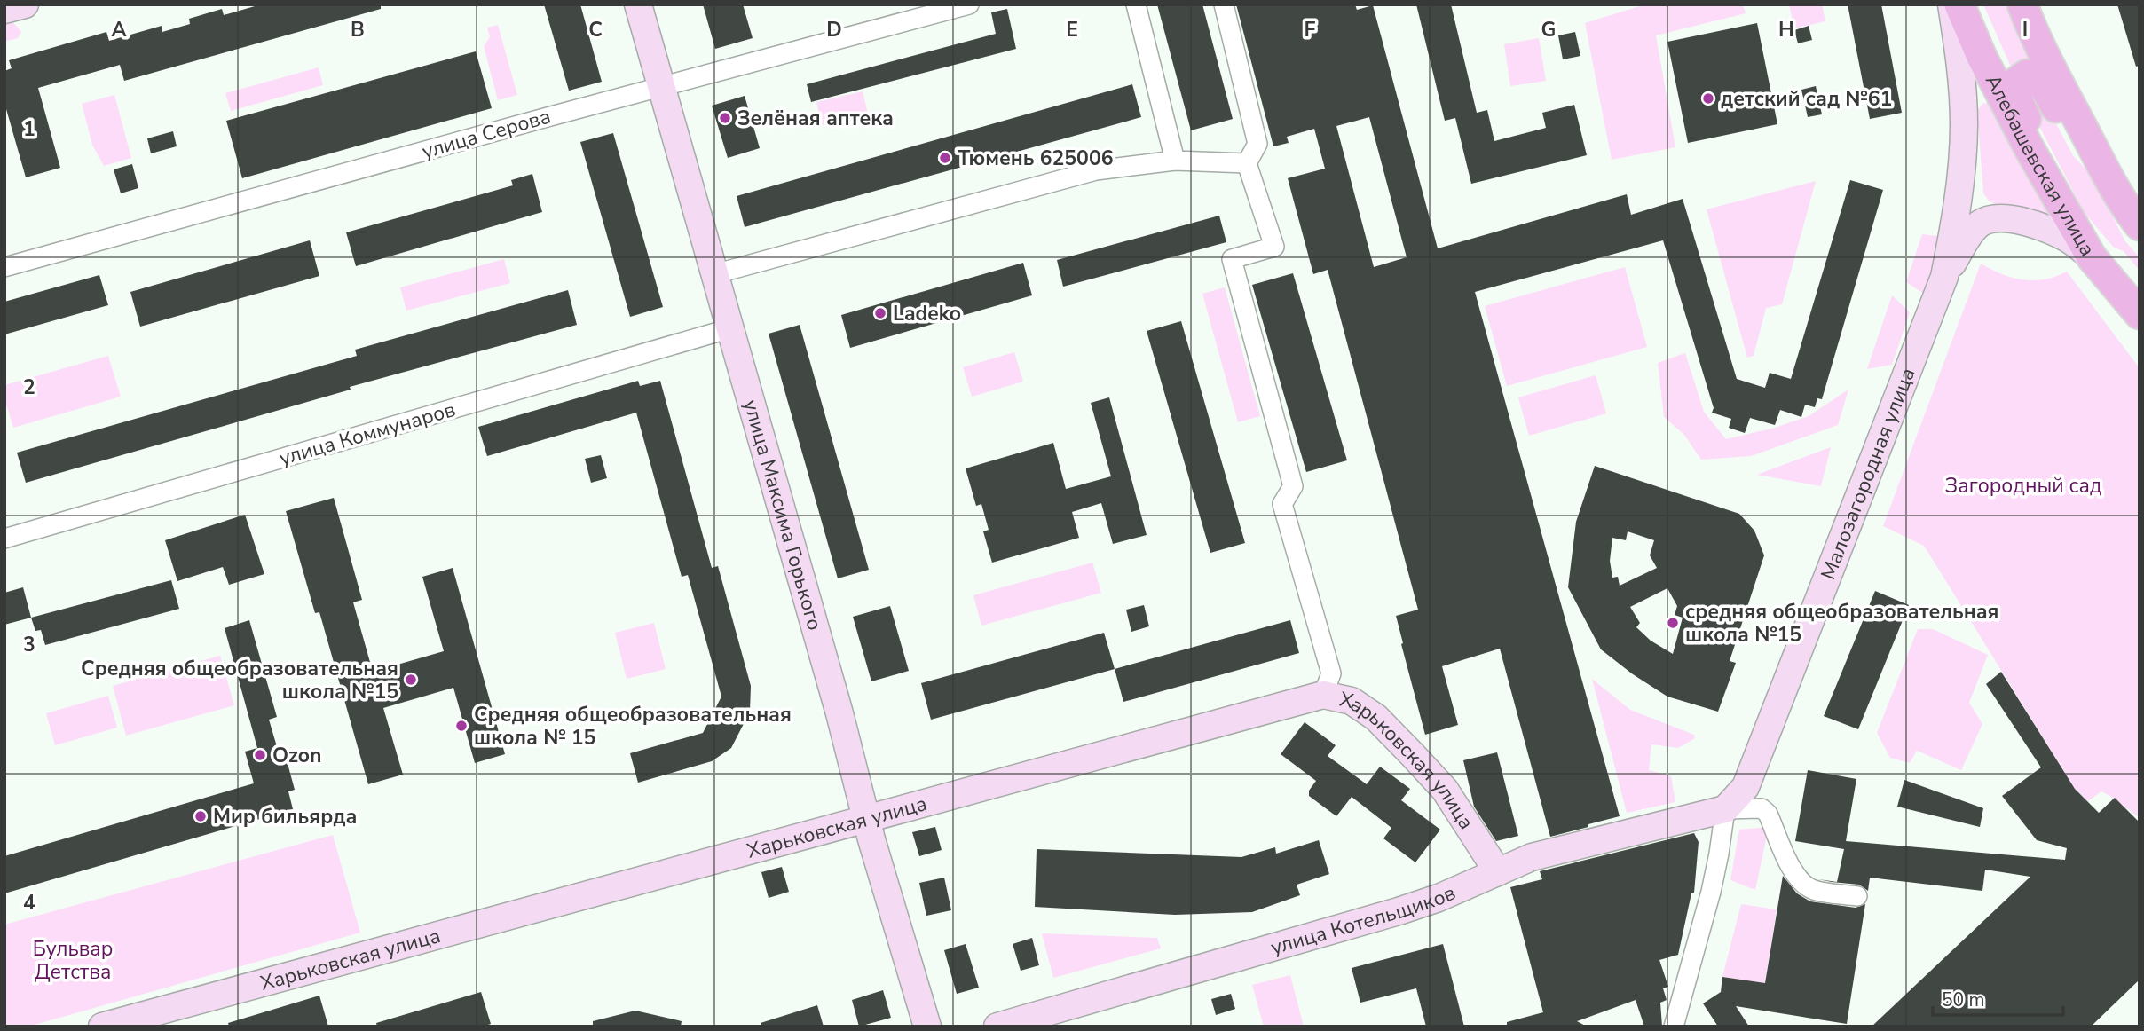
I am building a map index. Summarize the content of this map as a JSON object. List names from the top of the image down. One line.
{"streets":{"main road":["Алебашевская улица"],"street":["улица Серова","улица Коммунаров","Малозагородная улица","улица Максима Горького","Харьковская улица","улица Котельщиков"]},"crossings":[["улица Серова","улица Максима Горького"],["Алебашевская улица","Малозагородная улица"],["улица Коммунаров","улица Максима Горького"],["Малозагородная улица","улица Котельщиков"],["улица Максима Горького","Харьковская улица"],["Харьковская улица","улица Котельщиков"]],"parks":["Загородный сад","Бульвар Детства"],"places":["детский сад №61","Зелёная аптека","Тюмень 625006","Ladeko","средняя общеобразовательная школа №15","Средняя общеобразовательная школа №15","Средняя общеобразовательная школа № 15","Ozon","Мир бильярда"],"scale_bar":"50 m","grid":{"columns":["A","B","C","D","E","F","G","H","I"],"rows":["1","2","3","4"]}}
